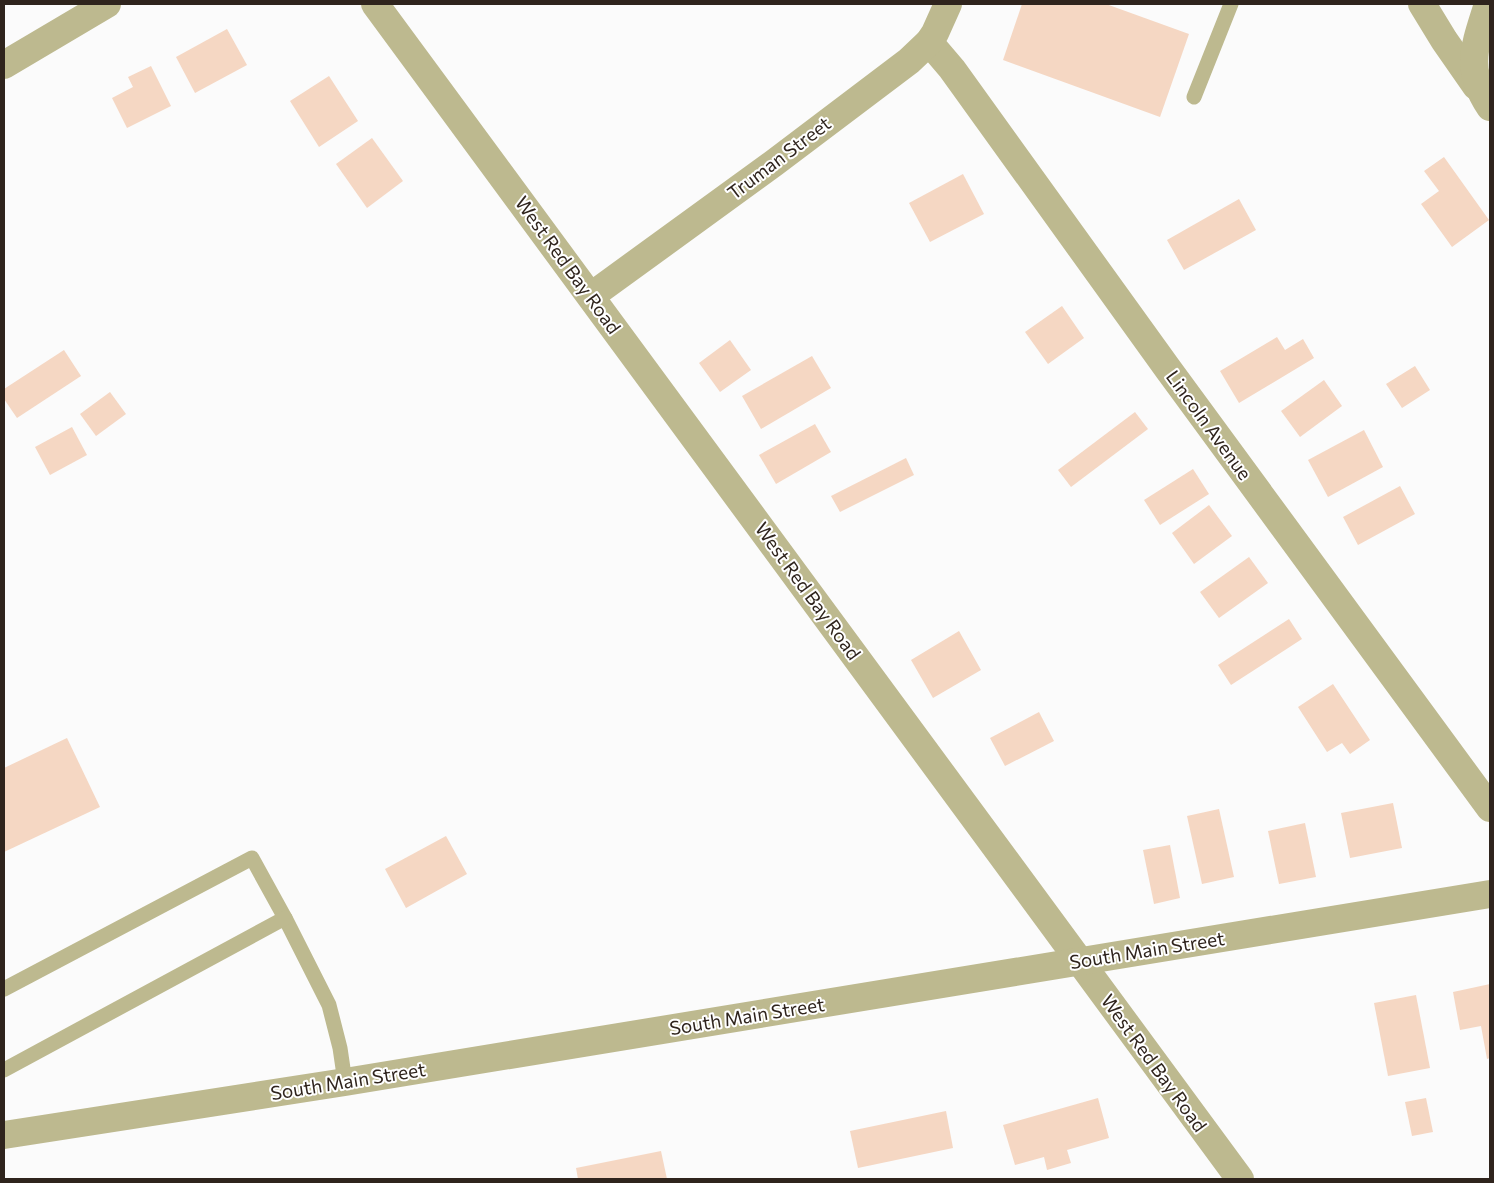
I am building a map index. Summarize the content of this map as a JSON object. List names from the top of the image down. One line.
{"streets":{"street":["Truman Street","West Red Bay Road","Lincoln Avenue","South Main Street"]},"crossings":[["Truman Street","West Red Bay Road"],["Truman Street","Lincoln Avenue"],["West Red Bay Road","South Main Street"]]}
